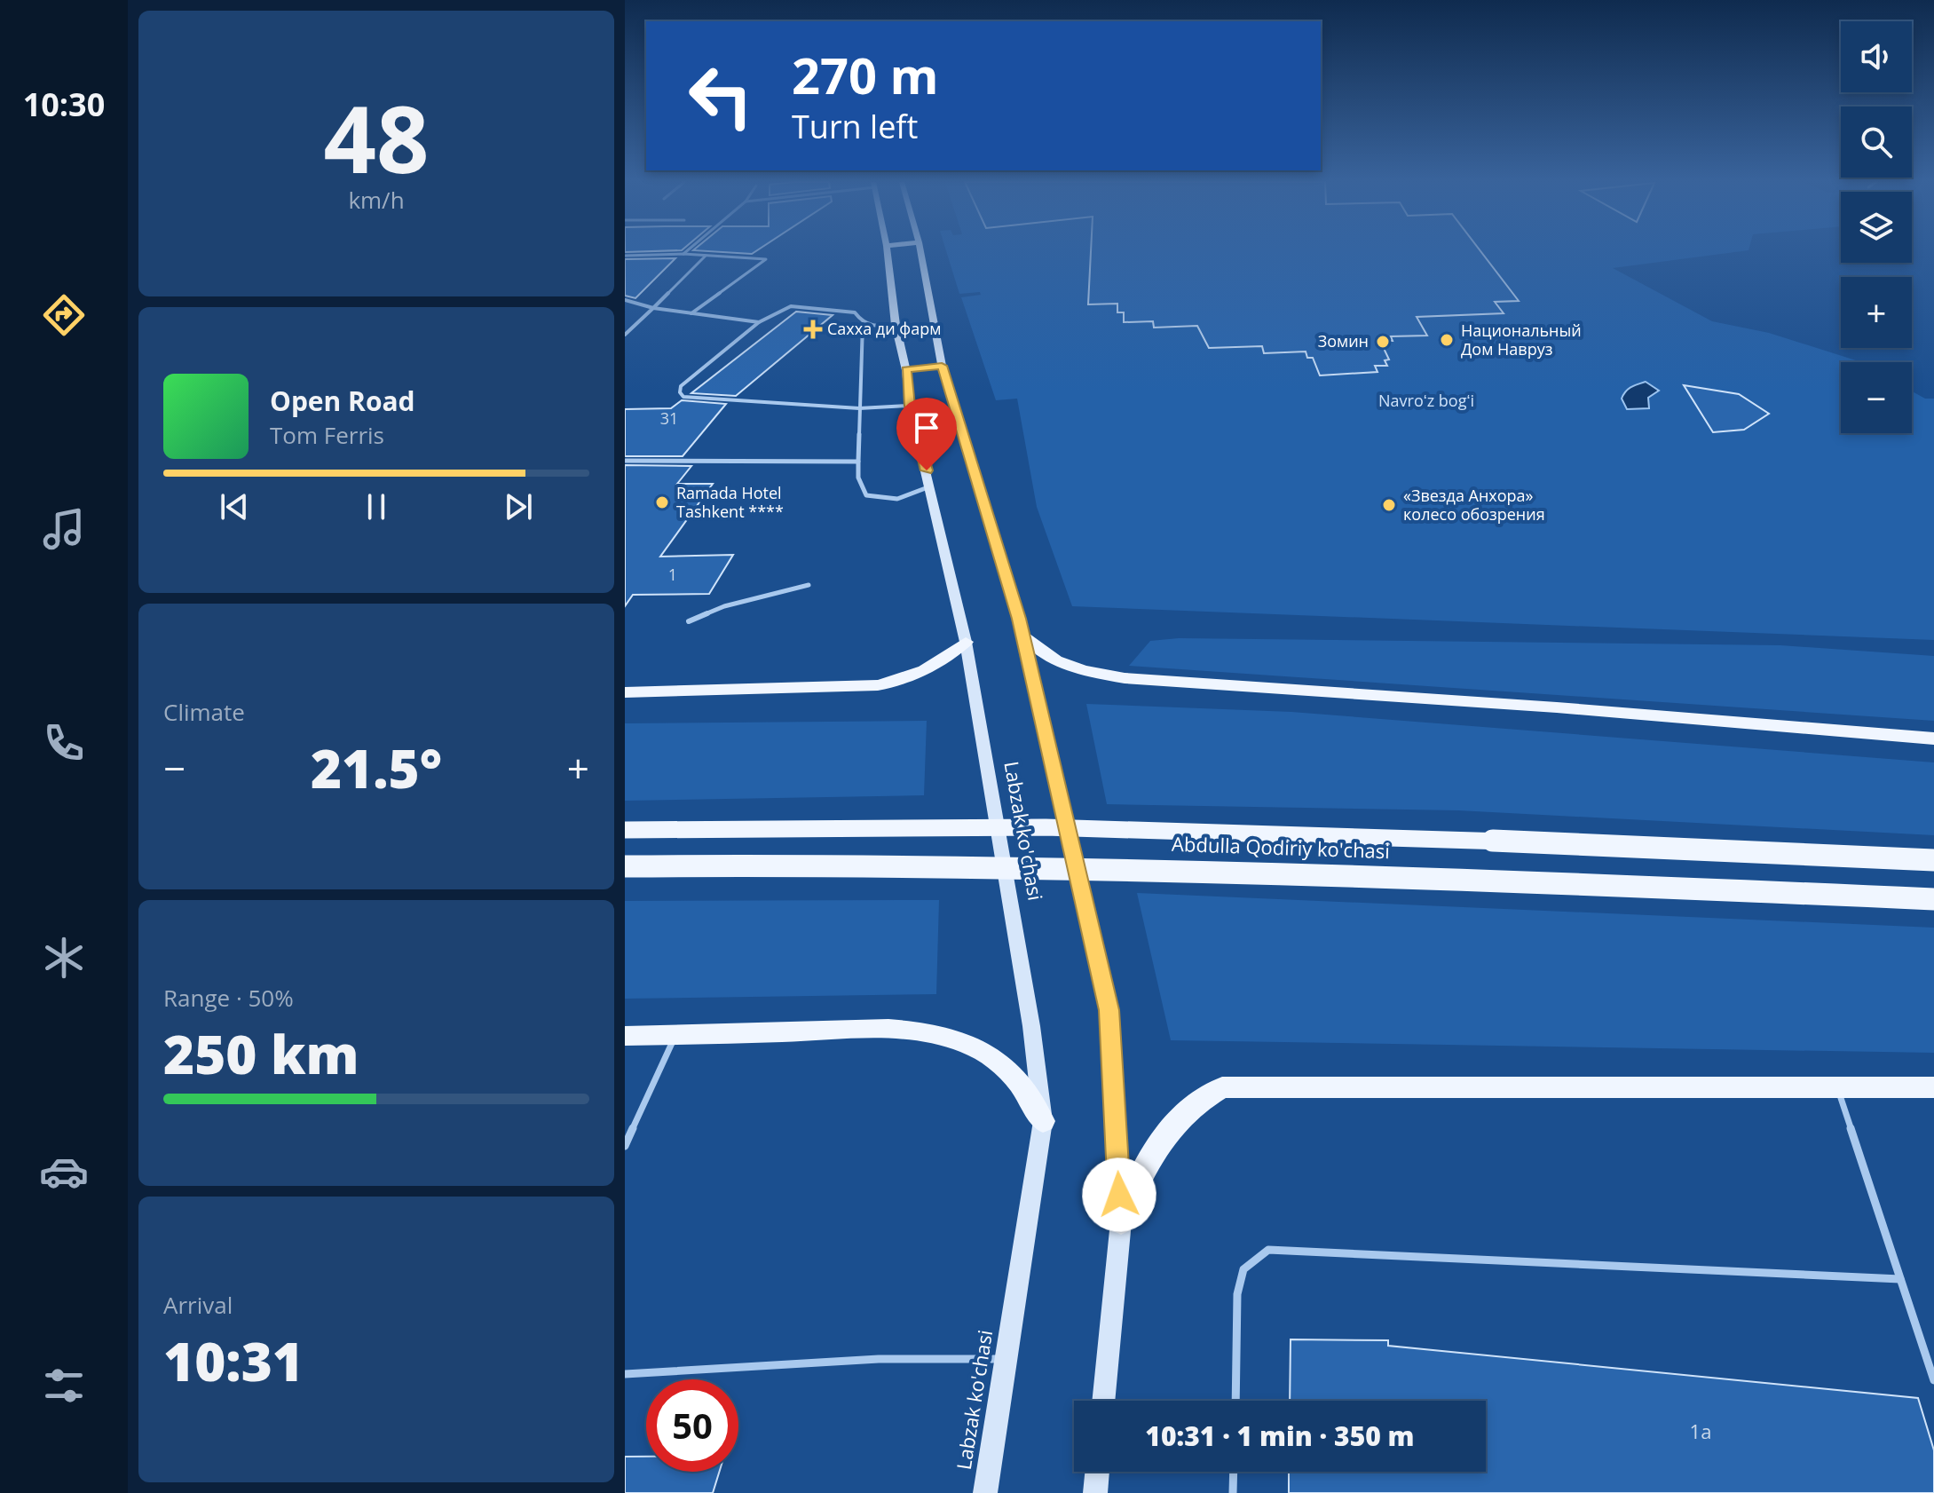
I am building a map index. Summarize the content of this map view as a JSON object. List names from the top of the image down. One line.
{"streets":{"main road":["Labzak ko'chasi","Abdulla Qodiriy ko'chasi"]},"parks":["Navroʻz bogʻi"],"places":{"health":["Сахха ди фарм"],"other":["Национальный Дом Навруз","Зомин","Ramada Hotel Tashkent ****","«Звезда Анхора» колесо обозрения"]},"house_numbers":["31","1","1a"],"page":{"tabs":"10:30","tile":[["48","km/h"],"Climate",["Range · 50%","250 km"],["Arrival","10:31"]],"map_buttons":["+","−"],"turn":["270 m","Turn left"],"song":["Open Road","Tom Ferris"],"heat":["−","21.5°","+"],"limit":"50","trip":"10:31 · 1 min · 350 m"}}
